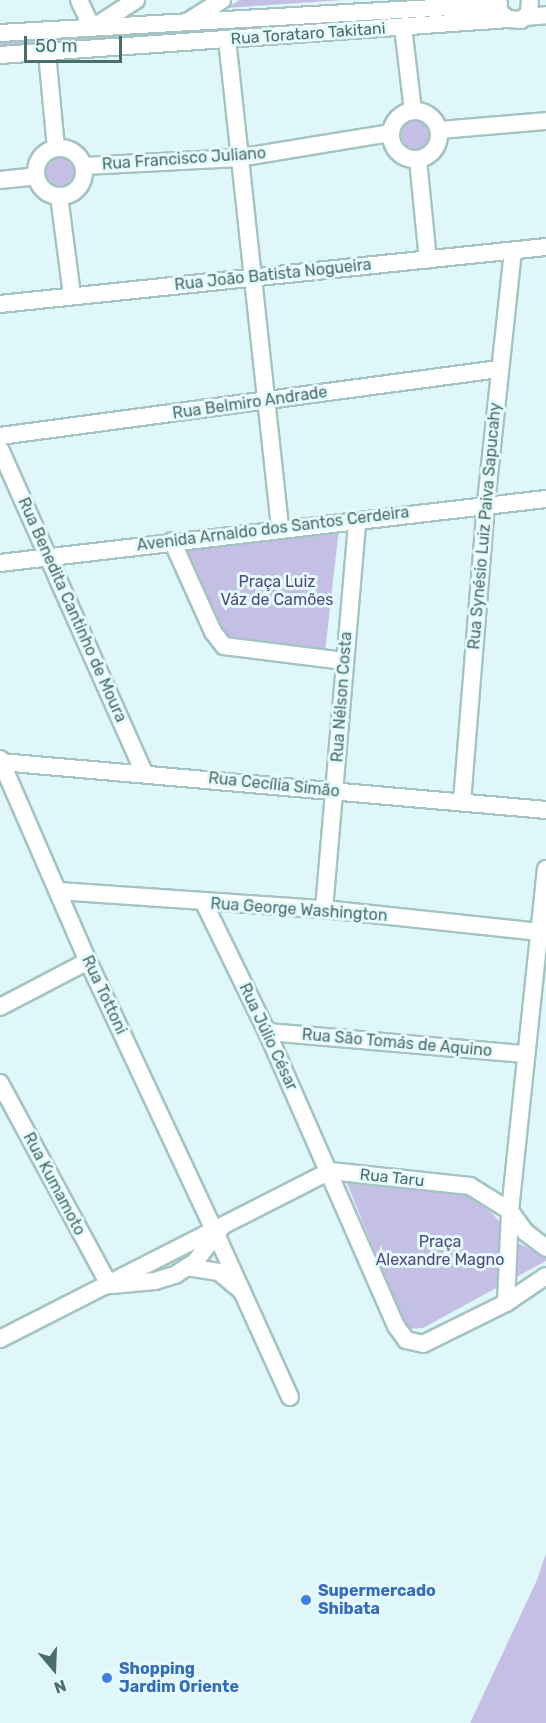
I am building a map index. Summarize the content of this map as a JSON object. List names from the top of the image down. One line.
{"streets":{"street":["Rua Torataro Takitani","Rua Francisco Juliano","Rua João Batista Nogueira","Rua Belmiro Andrade","Rua Synésio Luiz Paiva Sapucahy","Avenida Arnaldo dos Santos Cerdeira","Rua Benedita Cantinho de Moura","Rua Nélson Costa","Rua Cecília Simão","Rua George Washington","Rua Tottoni","Rua Júlio César","Rua São Tomás de Aquino","Rua Taru","Rua Kumamoto"]},"crossings":[["Rua João Batista Nogueira","Rua Synésio Luiz Paiva Sapucahy"],["Rua Belmiro Andrade","Rua Synésio Luiz Paiva Sapucahy"],["Rua Synésio Luiz Paiva Sapucahy","Avenida Arnaldo dos Santos Cerdeira"],["Rua Synésio Luiz Paiva Sapucahy","Rua Cecília Simão"],["Avenida Arnaldo dos Santos Cerdeira","Rua Benedita Cantinho de Moura"],["Avenida Arnaldo dos Santos Cerdeira","Rua Nélson Costa"],["Rua Benedita Cantinho de Moura","Rua Cecília Simão"],["Rua Nélson Costa","Rua Cecília Simão"],["Rua Nélson Costa","Rua George Washington"],["Rua Cecília Simão","Rua Tottoni"],["Rua George Washington","Rua Tottoni"],["Rua George Washington","Rua Júlio César"],["Rua Júlio César","Rua São Tomás de Aquino"],["Rua Júlio César","Rua Taru"]],"parks":["Praça Luiz Váz de Camões","Praça Alexandre Magno"],"places":["Supermercado Shibata","Shopping Jardim Oriente"],"scale_bar":"50 m","north":"bottom"}
